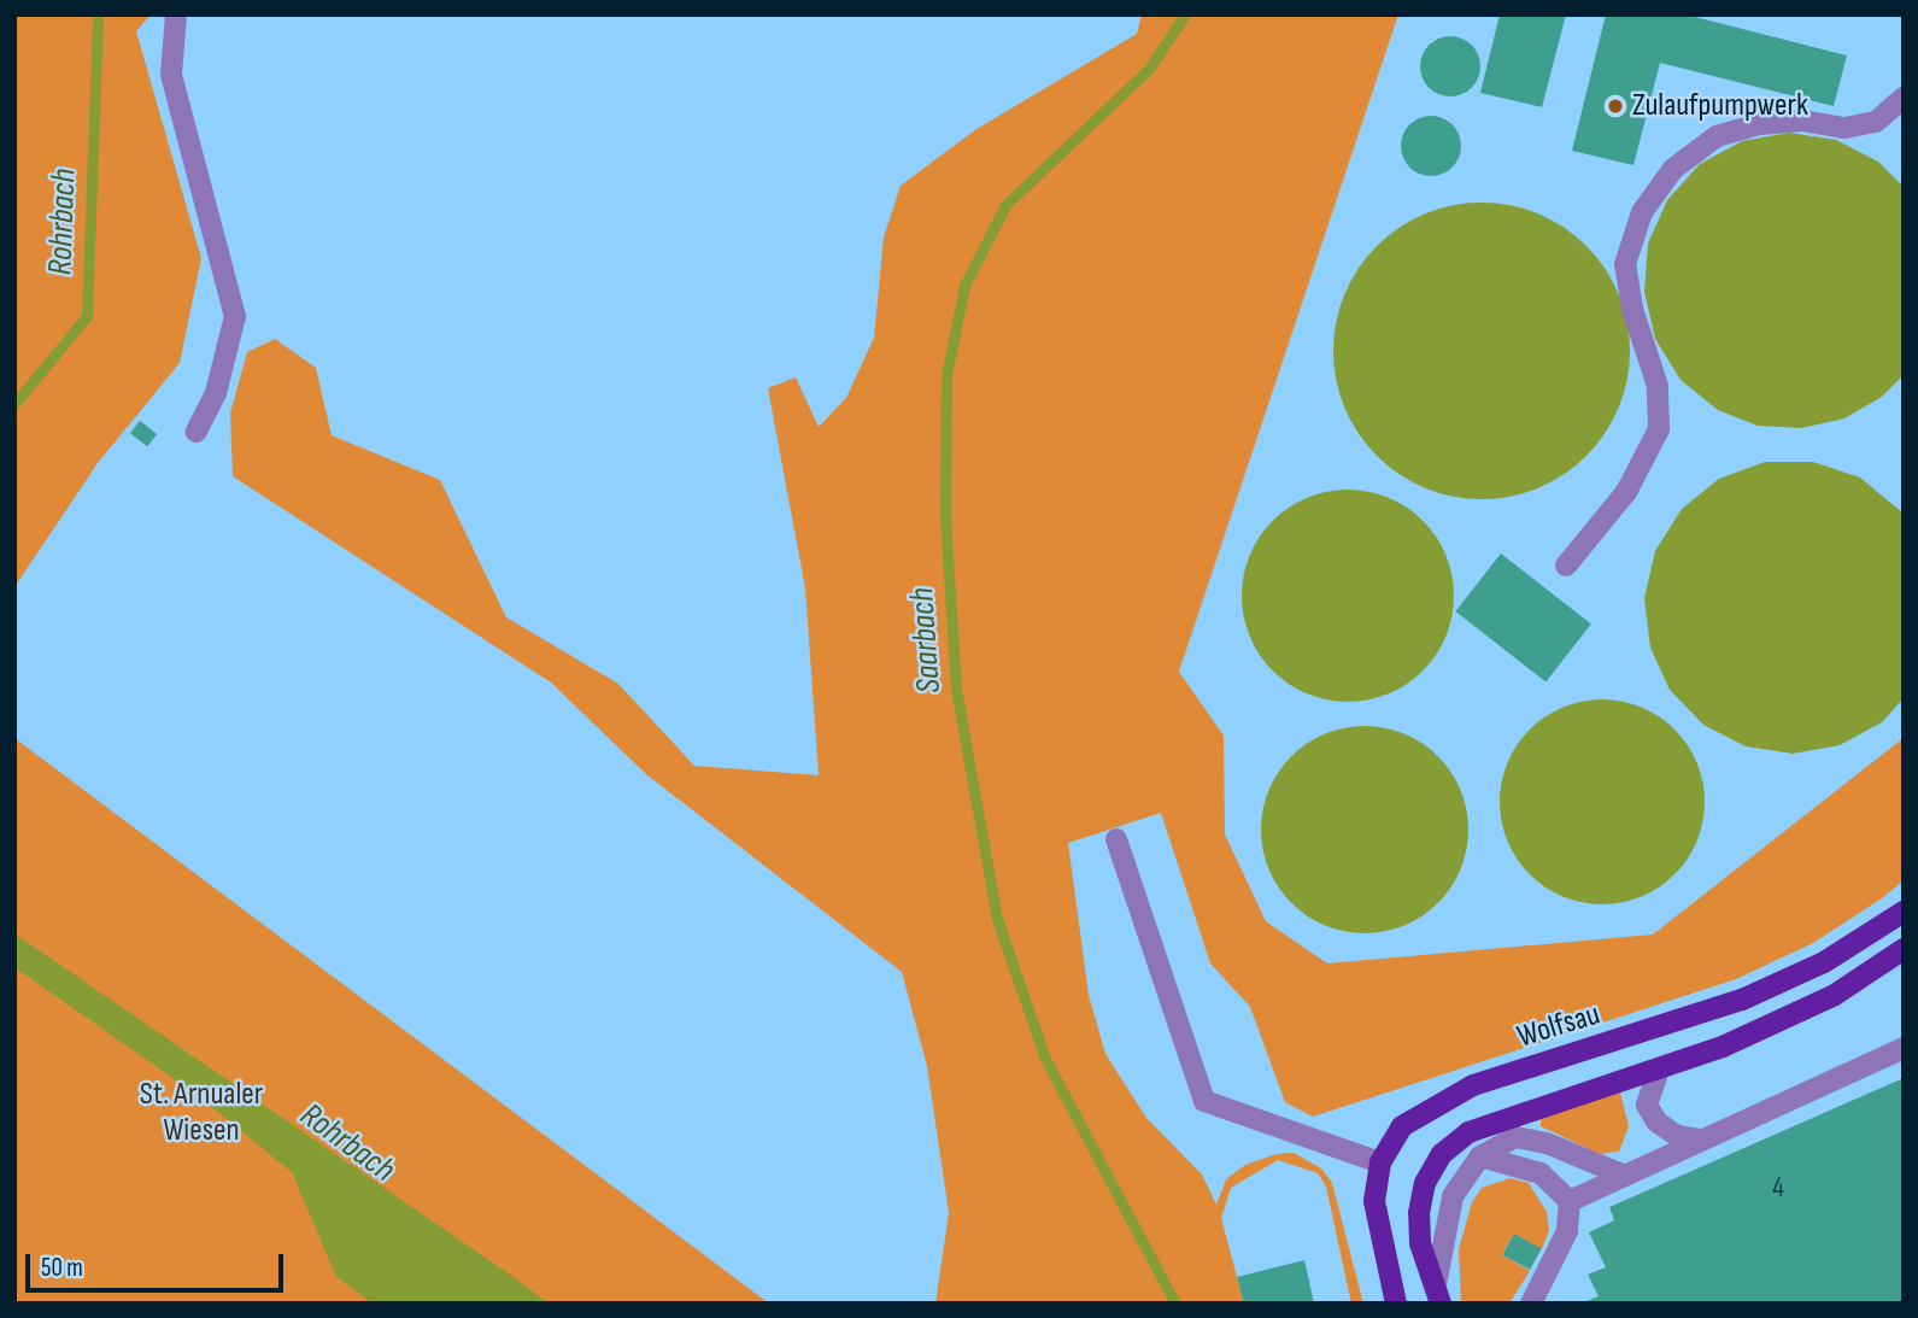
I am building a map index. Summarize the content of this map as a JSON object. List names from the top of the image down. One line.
{"streets":{"main road":["Wolfsau"]},"water":["Rohrbach","Saarbach"],"parks":["St. Arnualer Wiesen"],"places":["Zulaufpumpwerk"],"house_numbers":["4"],"scale_bar":"50 m"}
